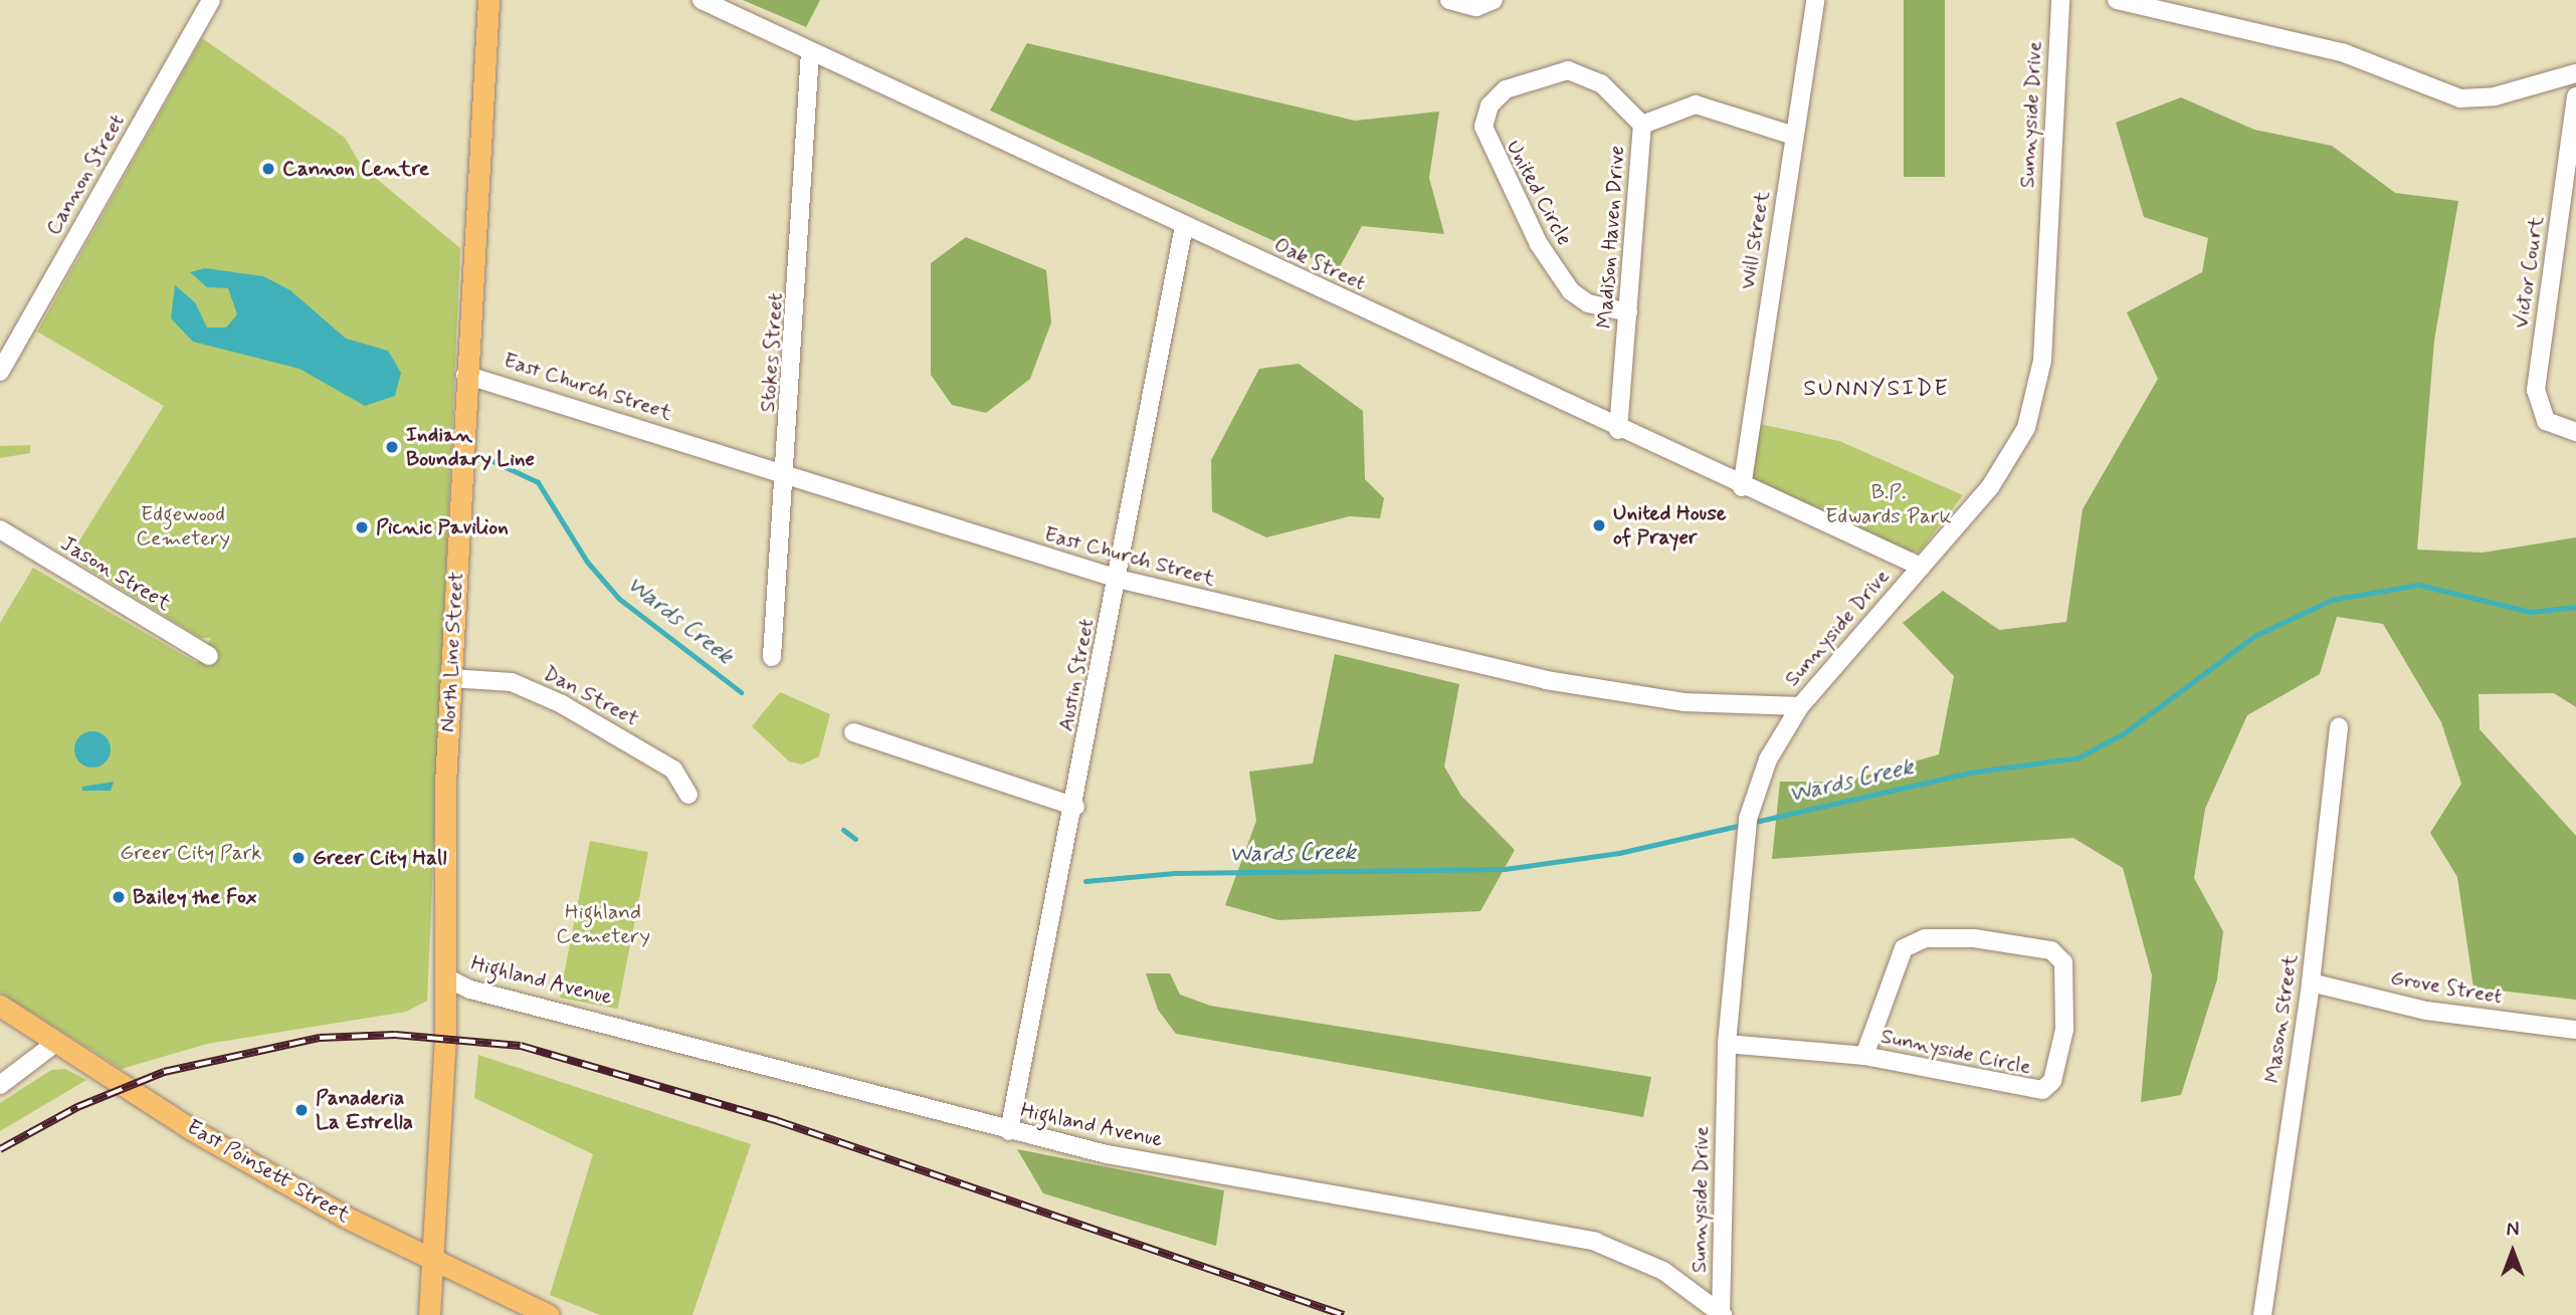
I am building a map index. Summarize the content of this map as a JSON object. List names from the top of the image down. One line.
{"streets":{"main road":["North Line Street","East Poinsett Street"],"street":["Sunnyside Drive","Cannon Street","United Circle","Madison Haven Drive","Will Street","Oak Street","Victor Court","Stokes Street","East Church Street","Jason Street","Austin Street","Dan Street","Highland Avenue","Grove Street","Mason Street","Sunnyside Circle"]},"crossings":[["Sunnyside Drive","Oak Street"],["Sunnyside Drive","East Church Street"],["Sunnyside Drive","Highland Avenue"],["Sunnyside Drive","Sunnyside Circle"],["United Circle","Madison Haven Drive"],["Madison Haven Drive","Will Street"],["Madison Haven Drive","Oak Street"],["Will Street","Oak Street"],["Oak Street","Stokes Street"],["Oak Street","Austin Street"],["Stokes Street","East Church Street"],["East Church Street","North Line Street"],["East Church Street","Austin Street"],["North Line Street","Dan Street"],["North Line Street","Highland Avenue"],["North Line Street","East Poinsett Street"],["Austin Street","Highland Avenue"],["Grove Street","Mason Street"]],"districts":["SUNNYSIDE"],"water":["Wards Creek"],"parks":["B.P. Edwards Park","Edgewood Cemetery","Greer City Park","Highland Cemetery"],"places":["Cannon Centre","Indian Boundary Line","United House of Prayer","Picnic Pavilion","Greer City Hall","Bailey the Fox","Panaderia La Estrella"],"north":"top"}
